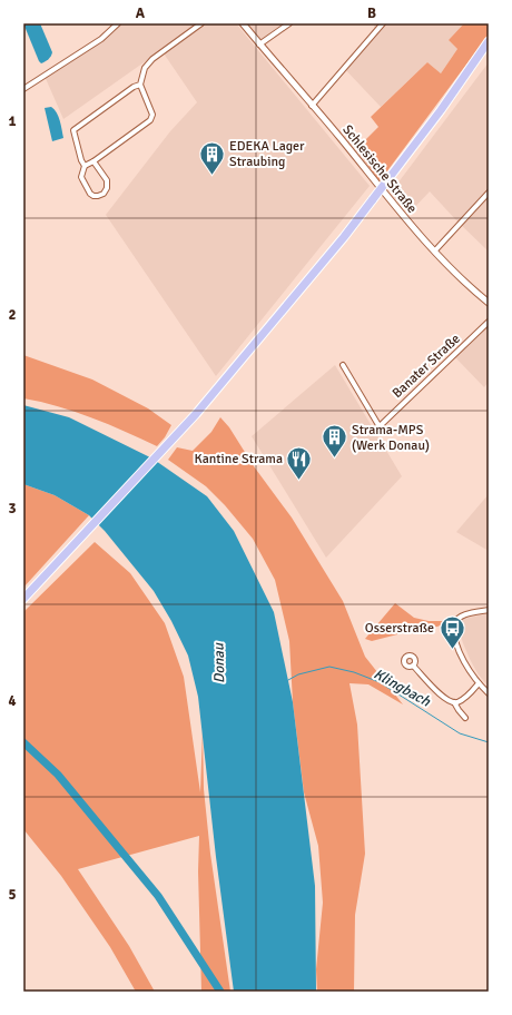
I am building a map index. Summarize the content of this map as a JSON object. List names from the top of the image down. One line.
{"streets":{"street":["Schlesische Straße","Banater Straße"]},"water":["Donau","Klingbach"],"places":{"building":["EDEKA Lager Straubing","Strama-MPS (Werk Donau)"],"restaurant":["Kantine Strama"],"bus stop":["Osserstraße"]},"grid":{"columns":["A","B"],"rows":["1","2","3","4","5"]}}
